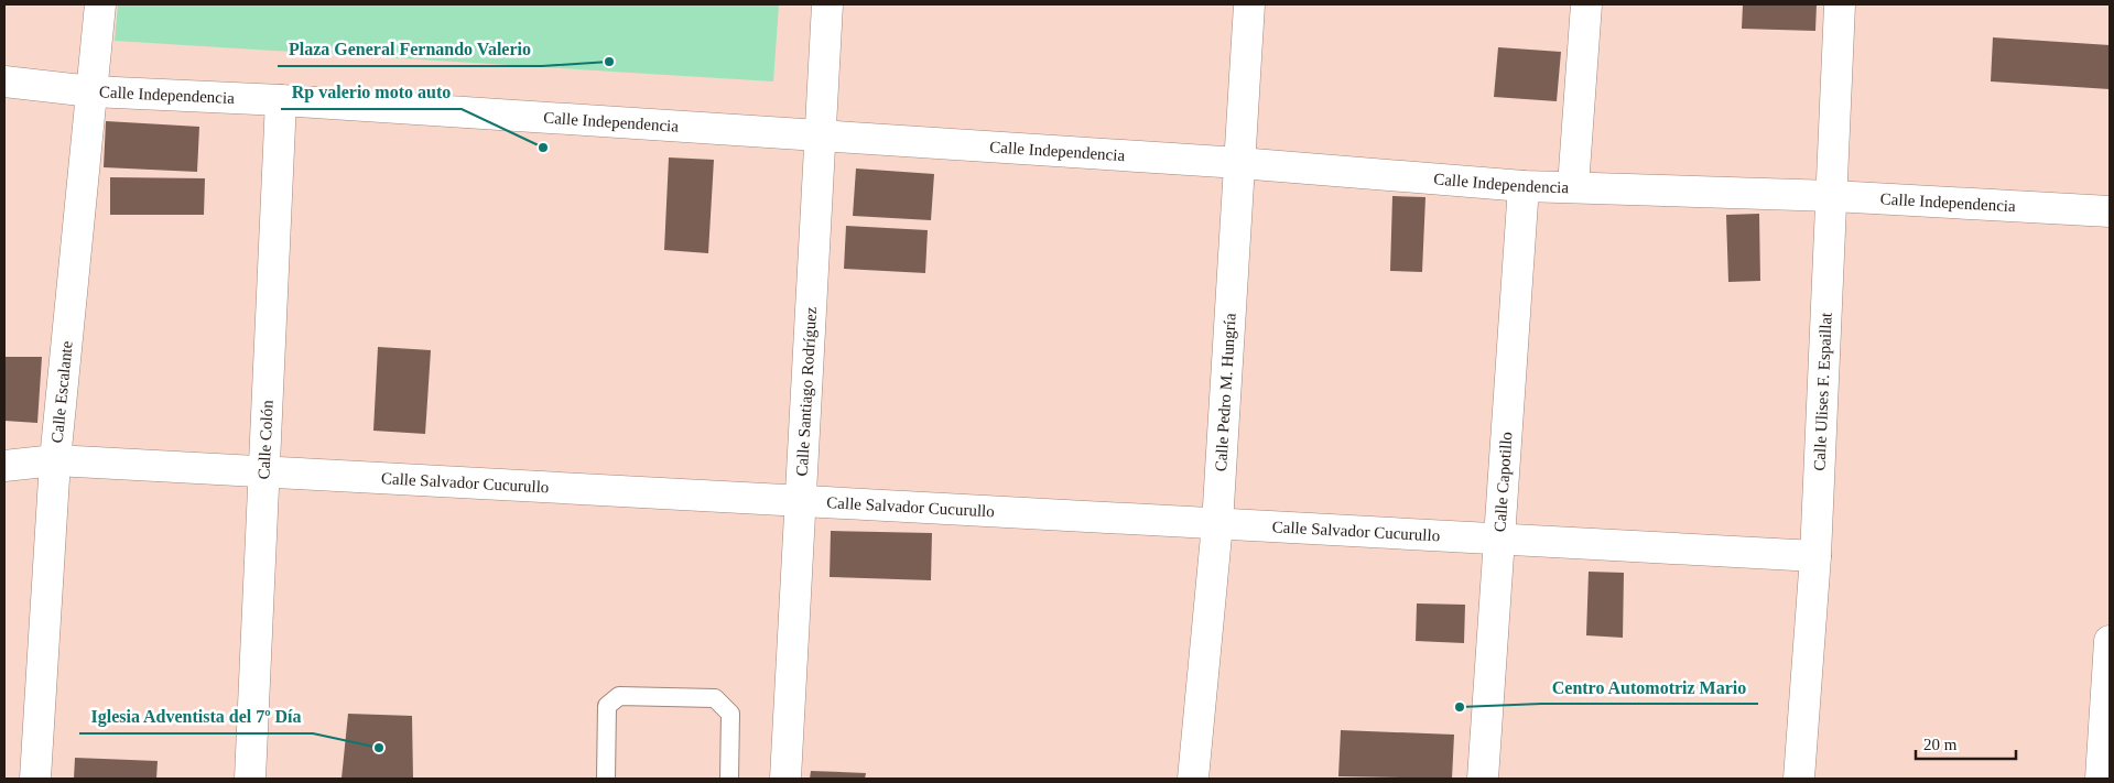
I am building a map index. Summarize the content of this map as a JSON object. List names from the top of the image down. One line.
{"streets":{"street":["Calle Independencia","Calle Escalante","Calle Santiago Rodríguez","Calle Pedro M. Hungría","Calle Ulises F. Espaillat","Calle Colón","Calle Capotillo","Calle Salvador Cucurullo"]},"crossings":[["Calle Independencia","Calle Escalante"],["Calle Independencia","Calle Santiago Rodríguez"],["Calle Independencia","Calle Pedro M. Hungría"],["Calle Independencia","Calle Ulises F. Espaillat"],["Calle Independencia","Calle Colón"],["Calle Independencia","Calle Capotillo"],["Calle Escalante","Calle Salvador Cucurullo"],["Calle Santiago Rodríguez","Calle Salvador Cucurullo"],["Calle Pedro M. Hungría","Calle Salvador Cucurullo"],["Calle Ulises F. Espaillat","Calle Salvador Cucurullo"],["Calle Colón","Calle Salvador Cucurullo"],["Calle Capotillo","Calle Salvador Cucurullo"]],"places":["Plaza General Fernando Valerio","Rp valerio moto auto","Centro Automotriz Mario","Iglesia Adventista del 7º Día"],"scale_bar":"20 m"}
